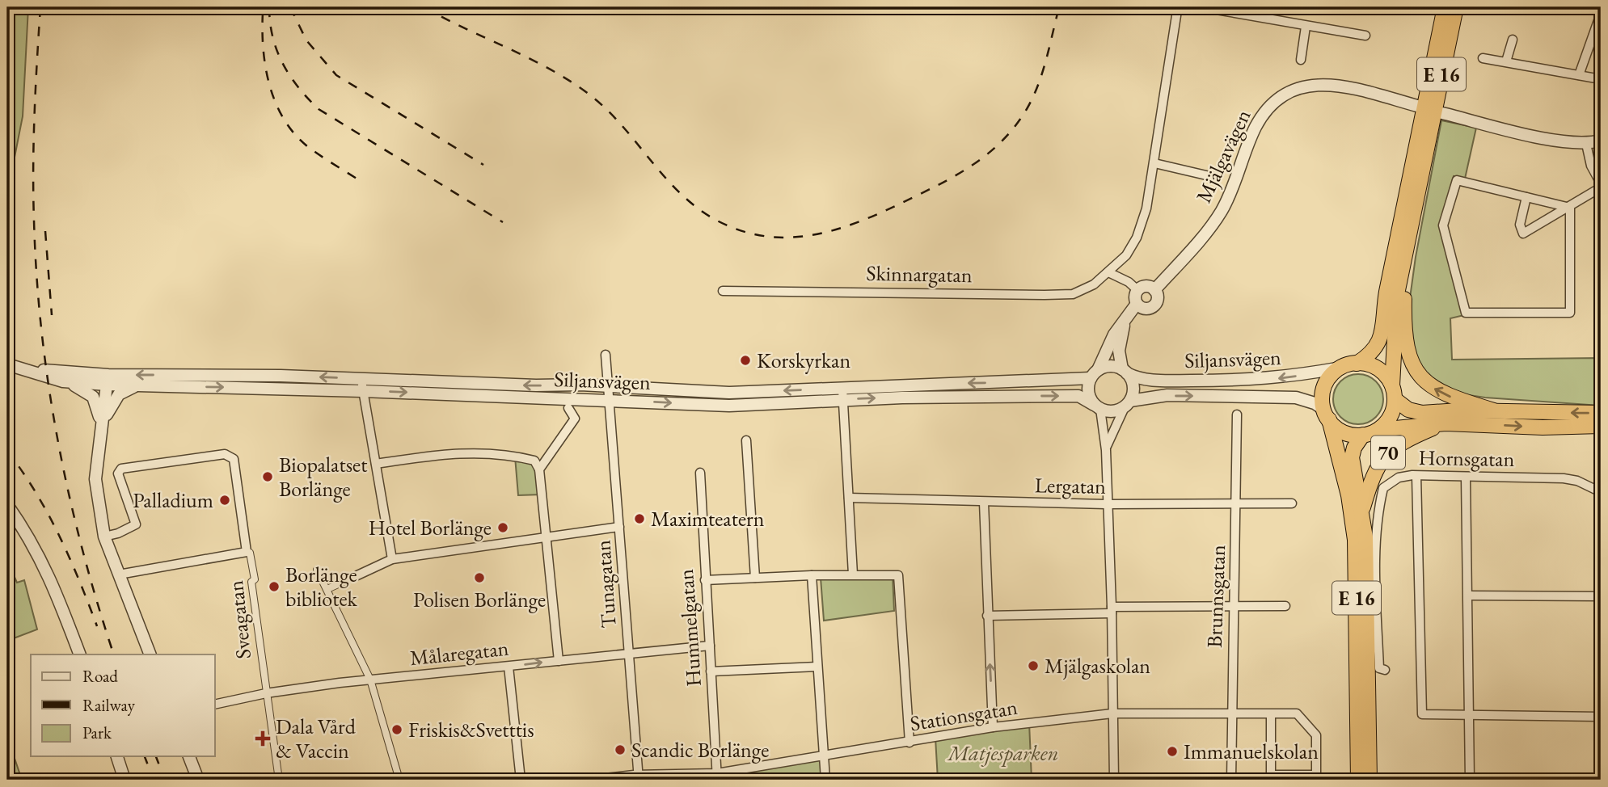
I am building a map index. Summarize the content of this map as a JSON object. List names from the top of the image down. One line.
{"streets":{"highway":["E 16","70"],"street":["Mjälgavägen","Skinnargatan","Siljansvägen","Hornsgatan","Lergatan","Tunagatan","Brunnsgatan","Sveagatan","Hummelgatan","Målaregatan","Stationsgatan"]},"crossings":[["E 16","Siljansvägen"],["E 16","70"],["Siljansvägen","70"],["Siljansvägen","Tunagatan"],["Lergatan","Brunnsgatan"],["Tunagatan","Målaregatan"],["Tunagatan","Stationsgatan"],["Brunnsgatan","Stationsgatan"],["Sveagatan","Målaregatan"],["Hummelgatan","Målaregatan"],["Hummelgatan","Stationsgatan"]],"parks":["Matjesparken"],"places":{"other":["Korskyrkan","Biopalatset Borlänge","Palladium","Maximteatern","Hotel Borlänge","Polisen Borlänge","Borlänge bibliotek","Mjälgaskolan","Friskis&Svetttis","Scandic Borlänge","Immanuelskolan"],"health":["Dala Vård & Vaccin"]},"legend":["Road","Railway","Park"]}
